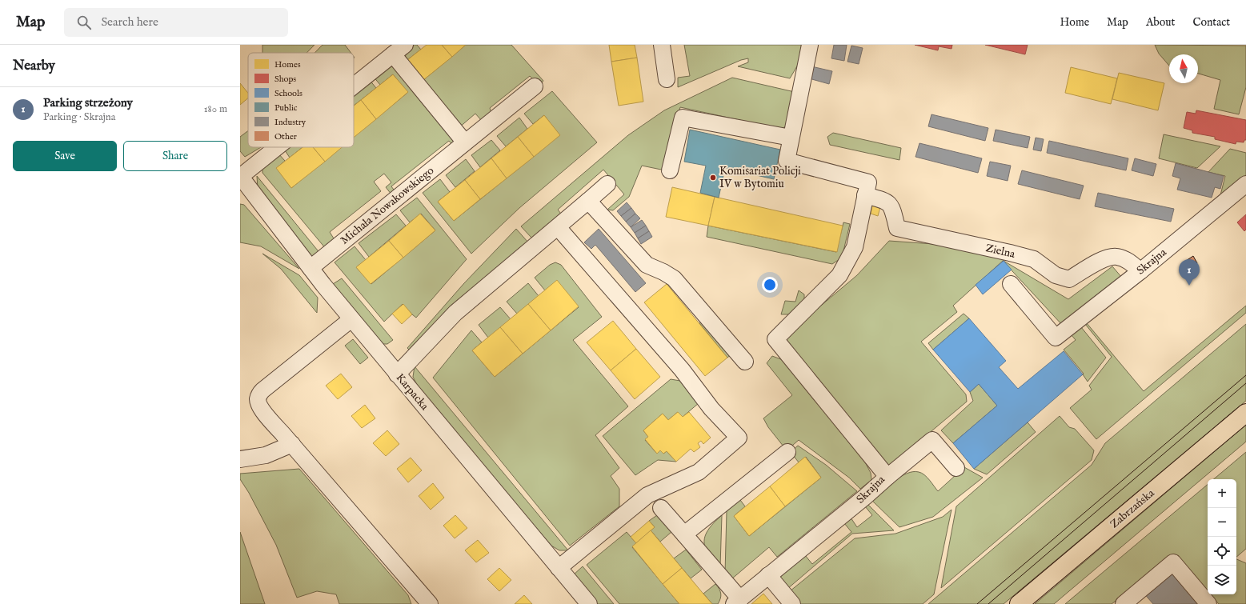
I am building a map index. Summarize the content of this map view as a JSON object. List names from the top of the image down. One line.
{"streets":{"main road":["Zabrzańska"],"street":["Michała Nowakowskiego","Zielna","Skrajna","Karpacka"]},"crossings":[["Michała Nowakowskiego","Karpacka"],["Zielna","Skrajna"]],"places":["Komisariat Policji IV w Bytomiu"],"legend":["Homes","Shops","Schools","Public","Industry","Other"],"north":"top","page":{"header":"Map","search":"Search here","nav":["Home","Map","About","Contact"],"heading":"Nearby","list":[{"mark":"1","name":"Parking strzeżony","note":"Parking · Skrajna","value":"180 m"}],"buttons":["Save","Share"],"pins":"1","map_buttons":["+","−"]}}
